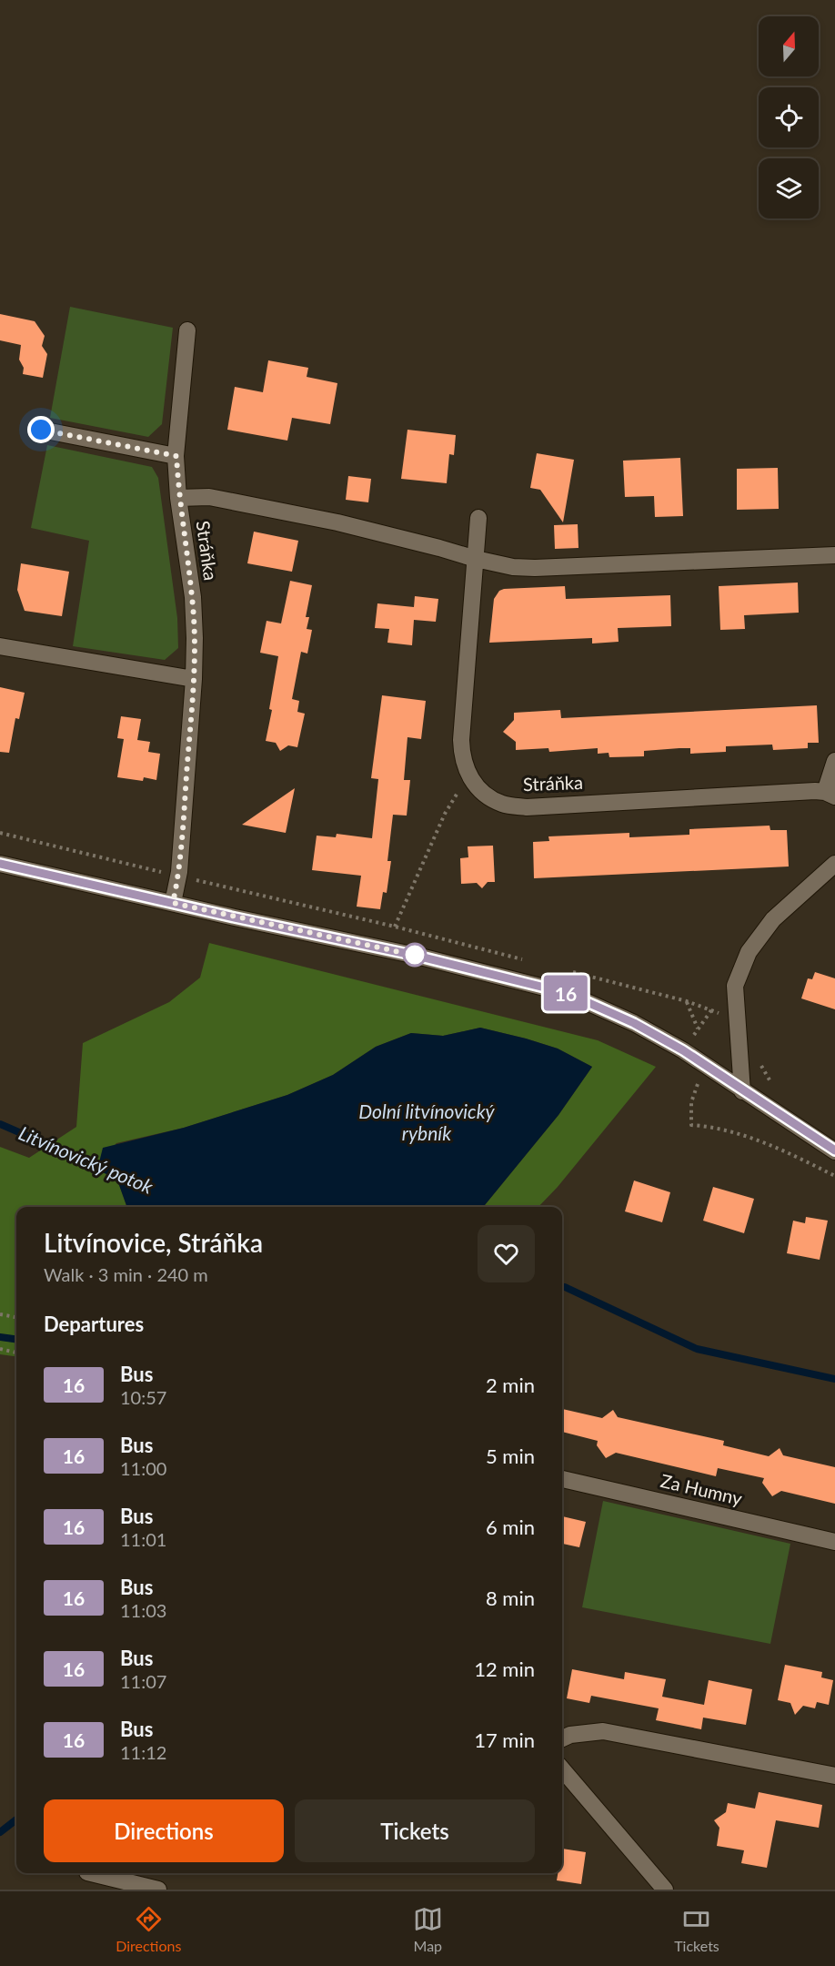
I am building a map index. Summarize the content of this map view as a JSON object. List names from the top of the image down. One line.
{"streets":{"street":["Stráňka","Za Humny"]},"water":["Dolní litvínovický rybník","Litvínovický potok"],"lines":["bus line 16"],"north":"top","page":{"on_map":"16","heading":[["Litvínovice, Stráňka","Walk · 3 min · 240 m"],"Departures"],"list":[{"mark":"16","name":"Bus","note":"10:57","value":"2 min"},{"mark":"16","name":"Bus","note":"11:00","value":"5 min"},{"mark":"16","name":"Bus","note":"11:01","value":"6 min"},{"mark":"16","name":"Bus","note":"11:03","value":"8 min"},{"mark":"16","name":"Bus","note":"11:07","value":"12 min"},{"mark":"16","name":"Bus","note":"11:12","value":"17 min"}],"buttons":["Directions","Tickets"],"tabs":["Directions","Map","Tickets"]}}
